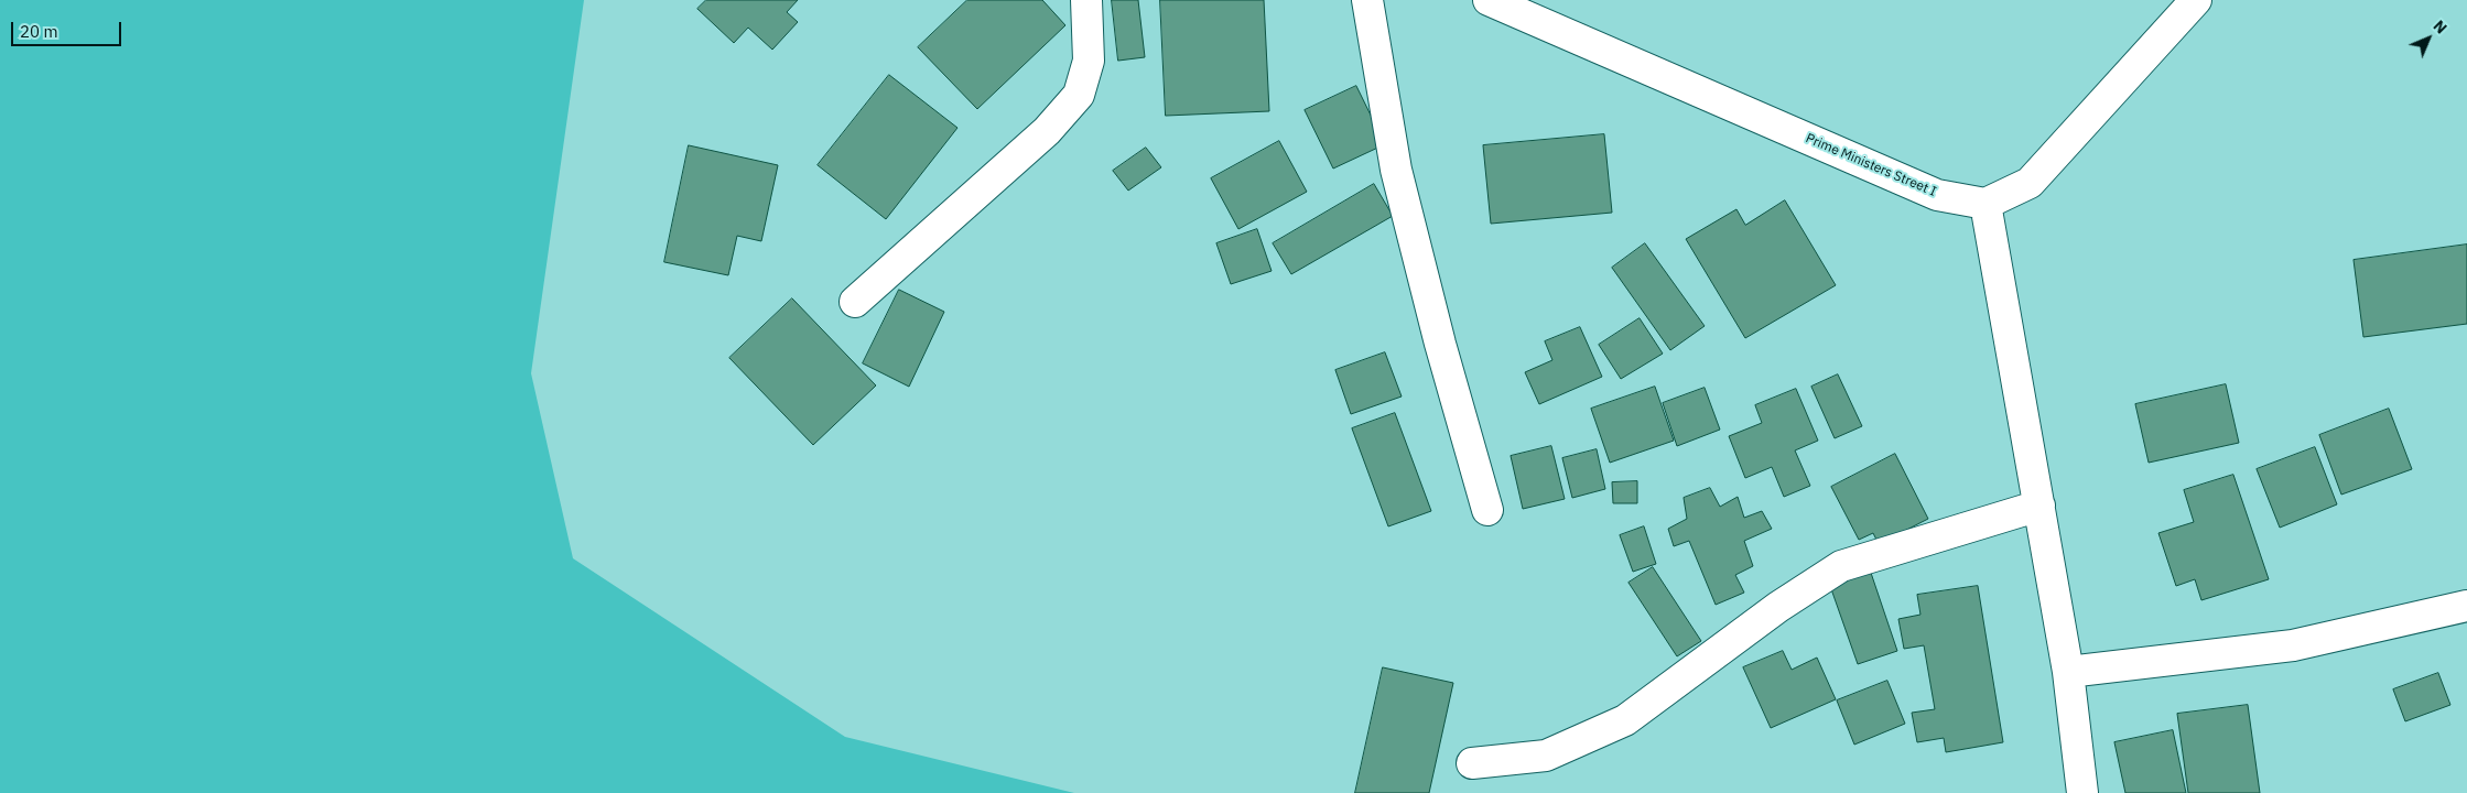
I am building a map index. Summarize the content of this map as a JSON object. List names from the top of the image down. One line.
{"streets":{"street":["Prime Ministers Street I"]},"scale_bar":"20 m","north":"top right"}
